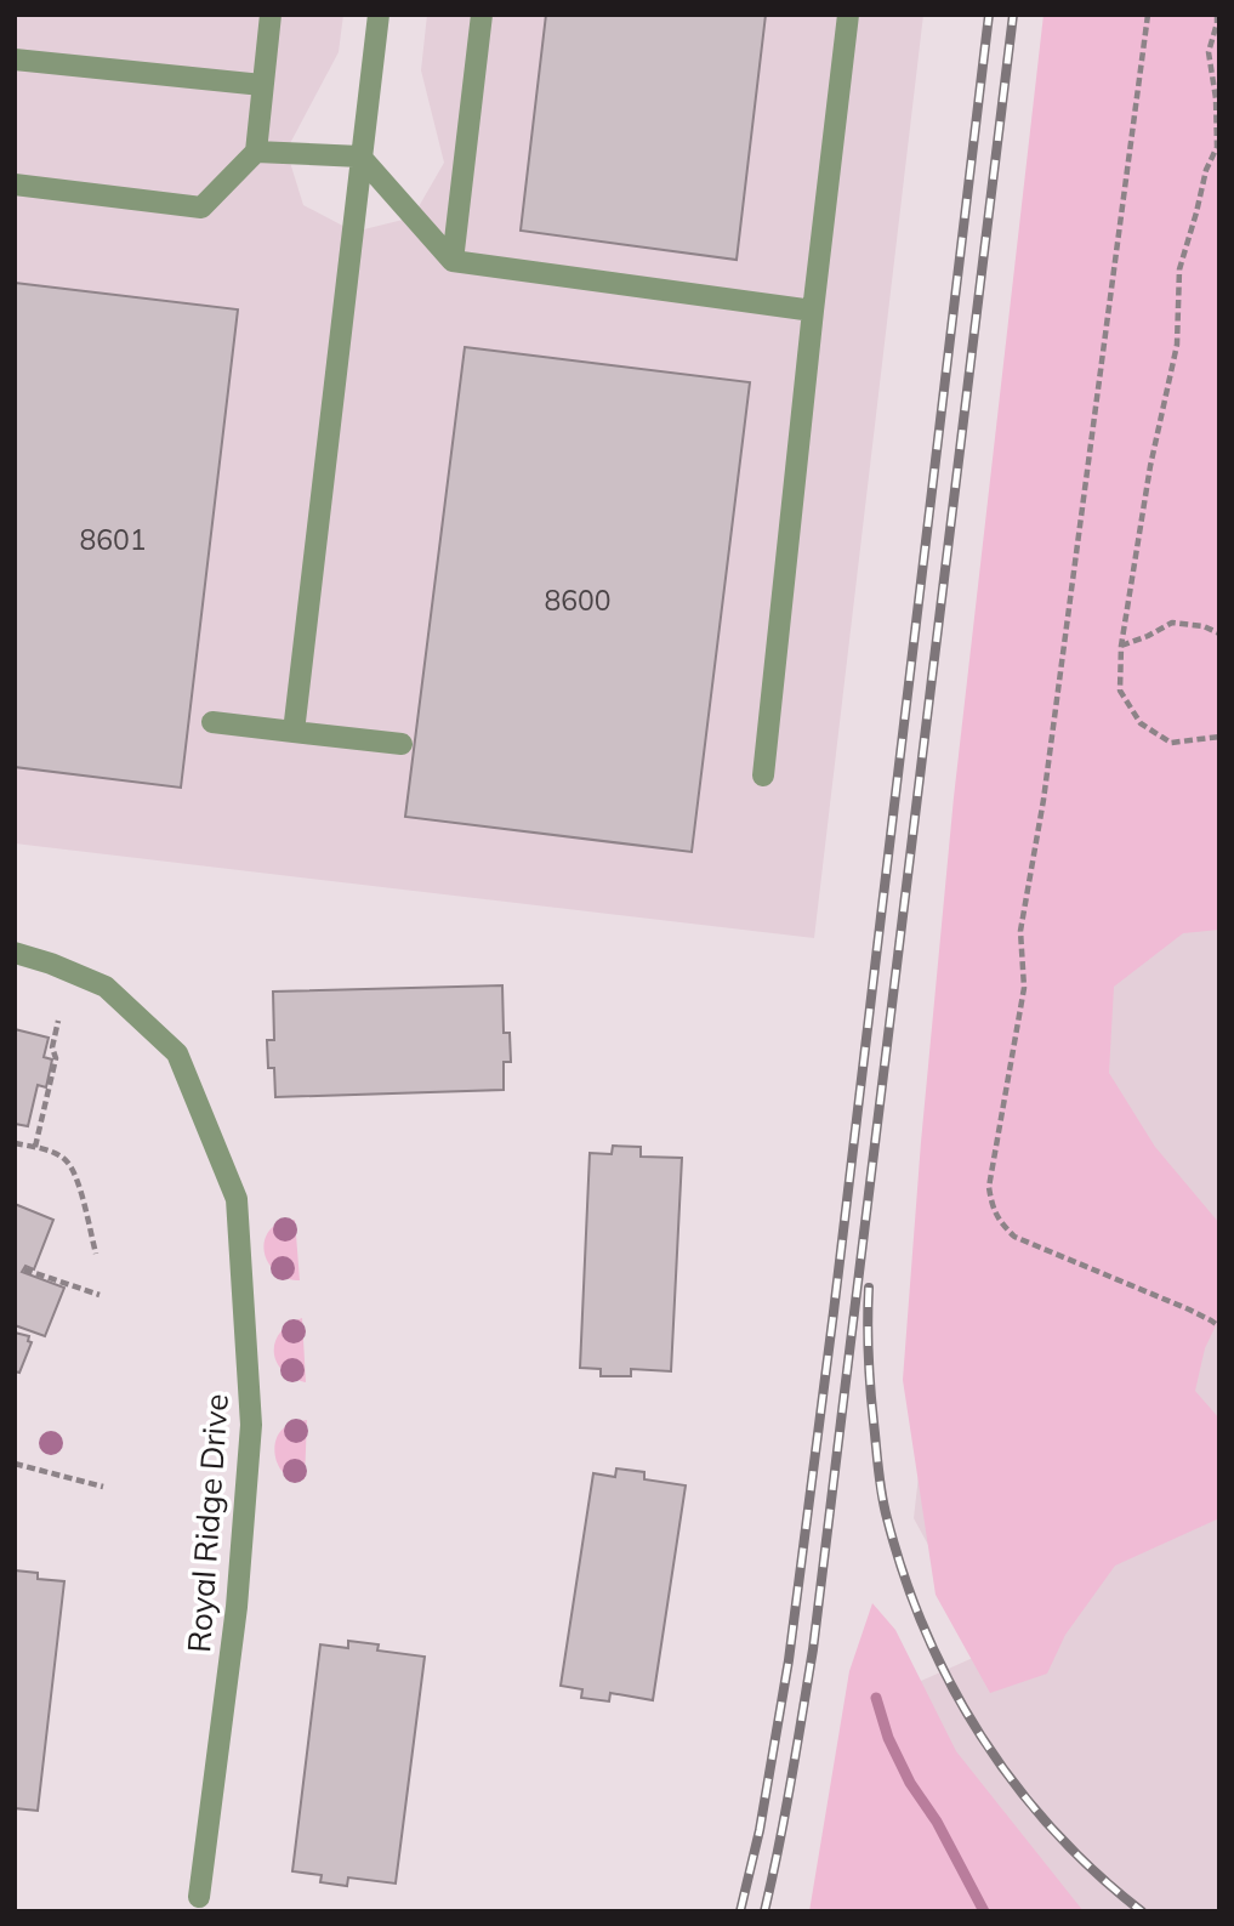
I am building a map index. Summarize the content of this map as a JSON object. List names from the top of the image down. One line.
{"streets":{"street":["Royal Ridge Drive"]},"house_numbers":["8601","8600"]}
